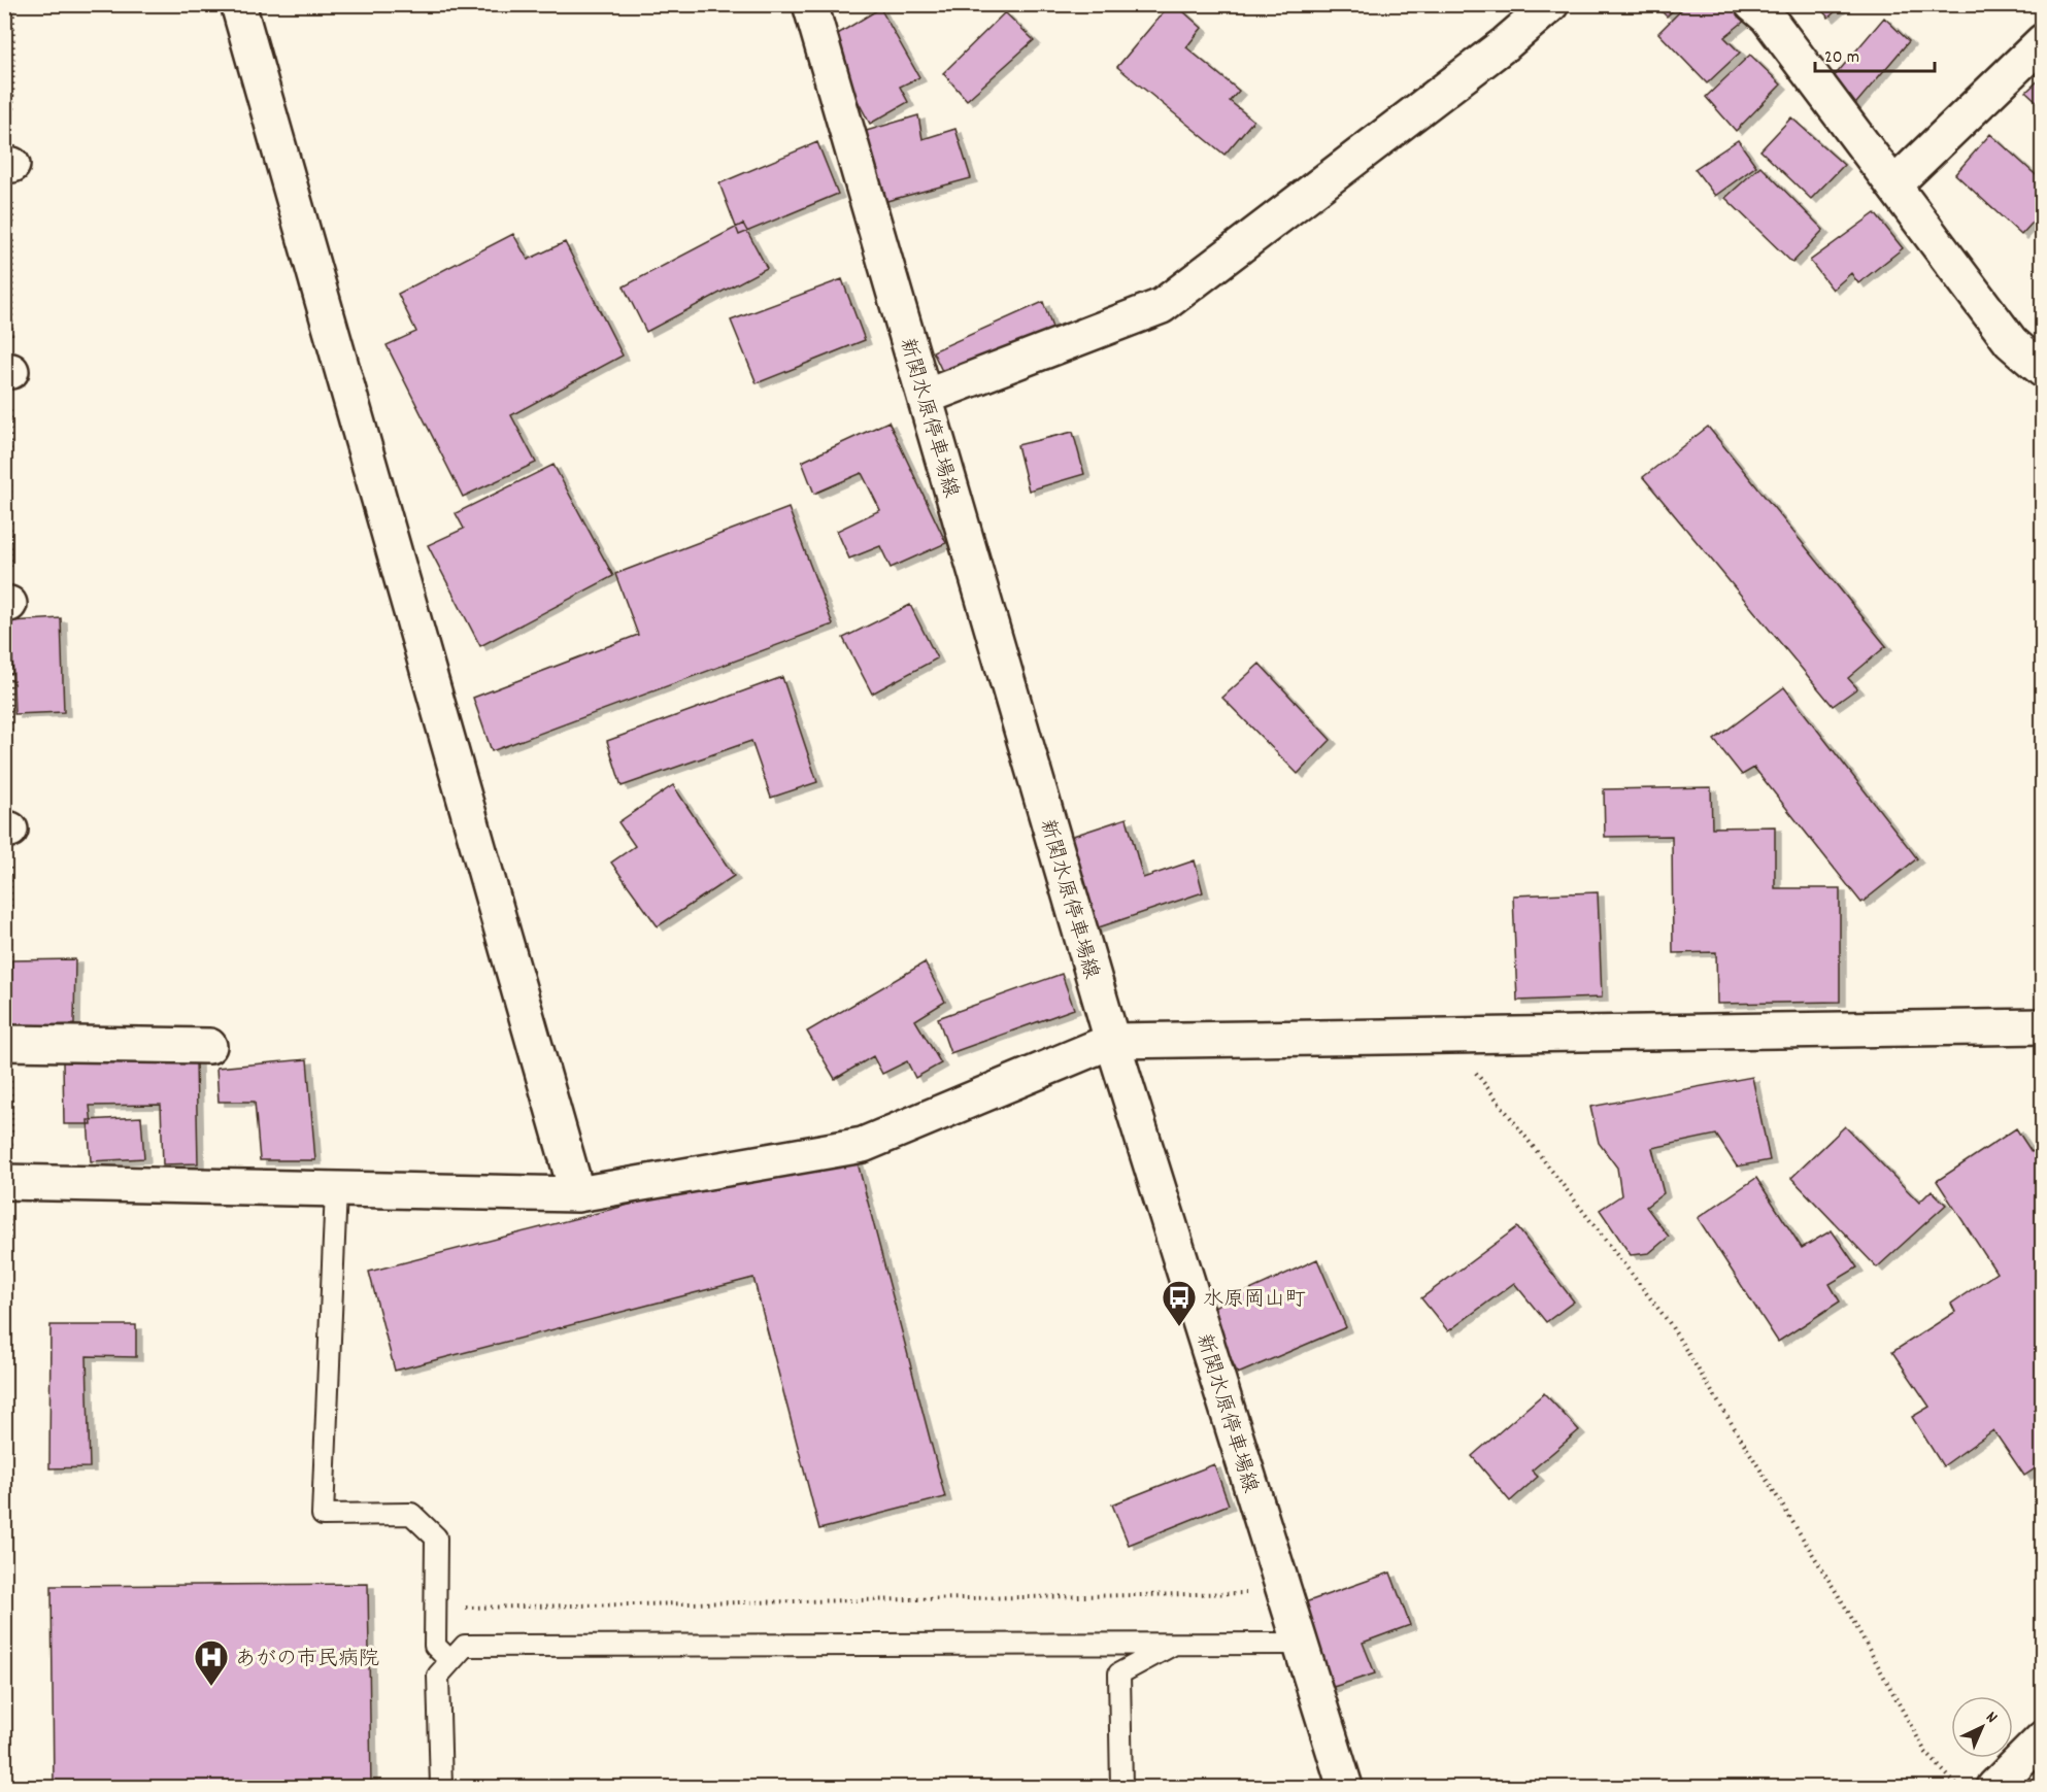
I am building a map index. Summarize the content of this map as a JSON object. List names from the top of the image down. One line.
{"streets":{"street":["新関水原停車場線"]},"places":{"bus stop":["水原岡山町"],"hospital":["あがの市民病院"]},"scale_bar":"20 m","north":"top right"}
